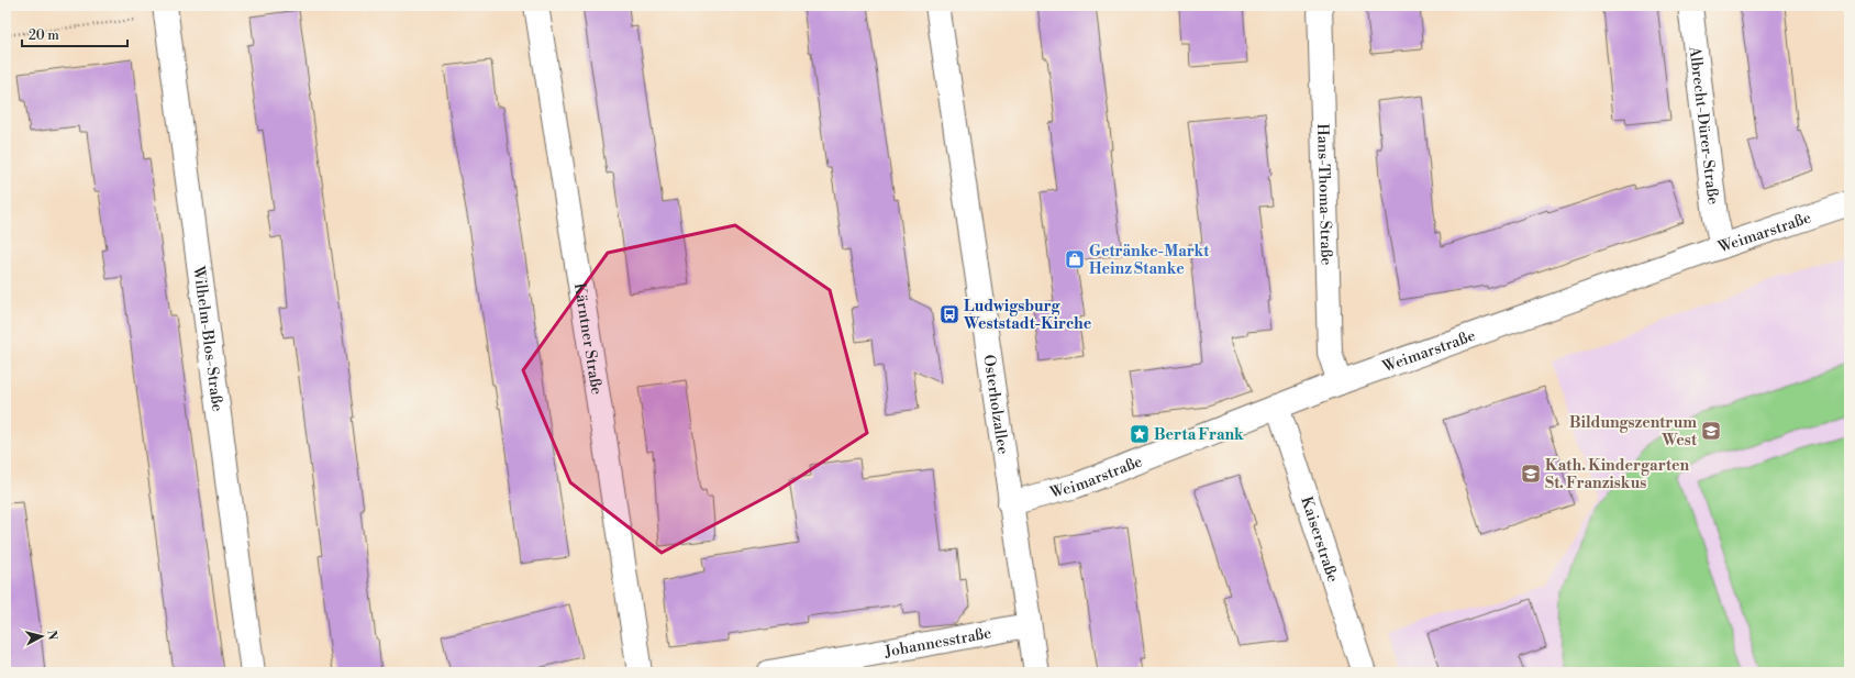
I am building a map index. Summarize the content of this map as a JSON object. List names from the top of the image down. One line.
{"streets":{"street":["Albrecht-Dürer-Straße","Hans-Thoma-Straße","Weimarstraße","Kärntner Straße","Wilhelm-Blos-Straße","Osterholzallee","Kaiserstraße","Johannesstraße"]},"crossings":[["Albrecht-Dürer-Straße","Weimarstraße"],["Hans-Thoma-Straße","Weimarstraße"],["Weimarstraße","Osterholzallee"],["Weimarstraße","Kaiserstraße"],["Osterholzallee","Johannesstraße"]],"places":{"shop":["Getränke-Markt Heinz Stanke"],"bus stop":["Ludwigsburg Weststadt-Kirche"],"school or university":["Bildungszentrum West","Kath. Kindergarten St. Franziskus"],"place":["Berta Frank"]},"scale_bar":"20 m","north":"right"}
